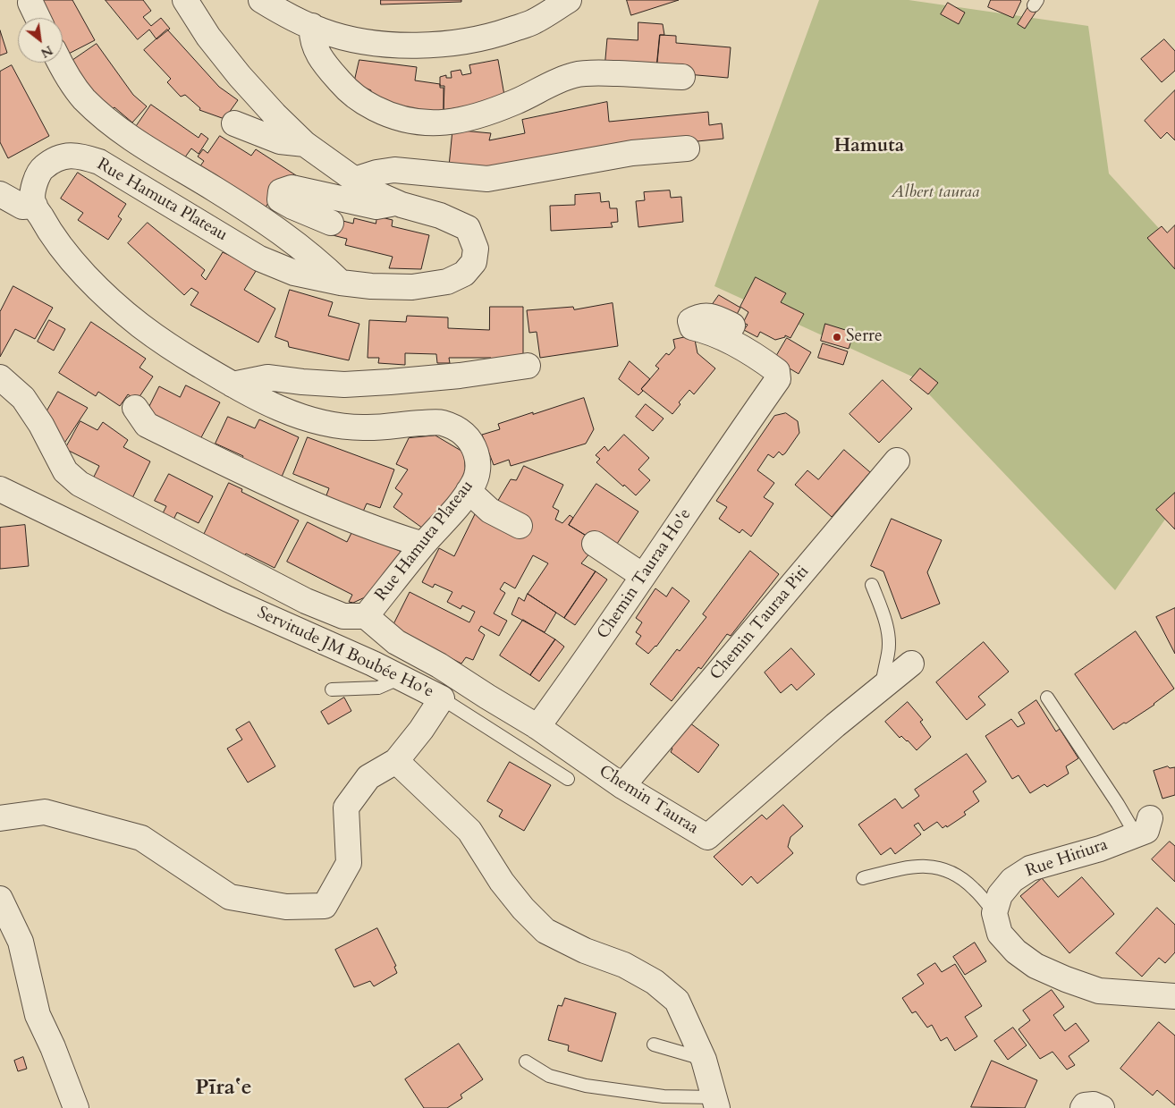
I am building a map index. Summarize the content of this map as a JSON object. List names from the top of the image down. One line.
{"streets":{"street":["Rue Hamuta Plateau","Chemin Tauraa Ho'e","Chemin Tauraa Piti","Servitude JM Boubée Ho'e","Chemin Tauraa","Rue Hitiura"]},"crossings":[["Rue Hamuta Plateau","Chemin Tauraa"],["Chemin Tauraa Ho'e","Chemin Tauraa"],["Chemin Tauraa Piti","Chemin Tauraa"]],"districts":["Hamuta","Pīraʻe"],"parks":["Albert tauraa"],"places":["Serre"],"north":"bottom right"}
